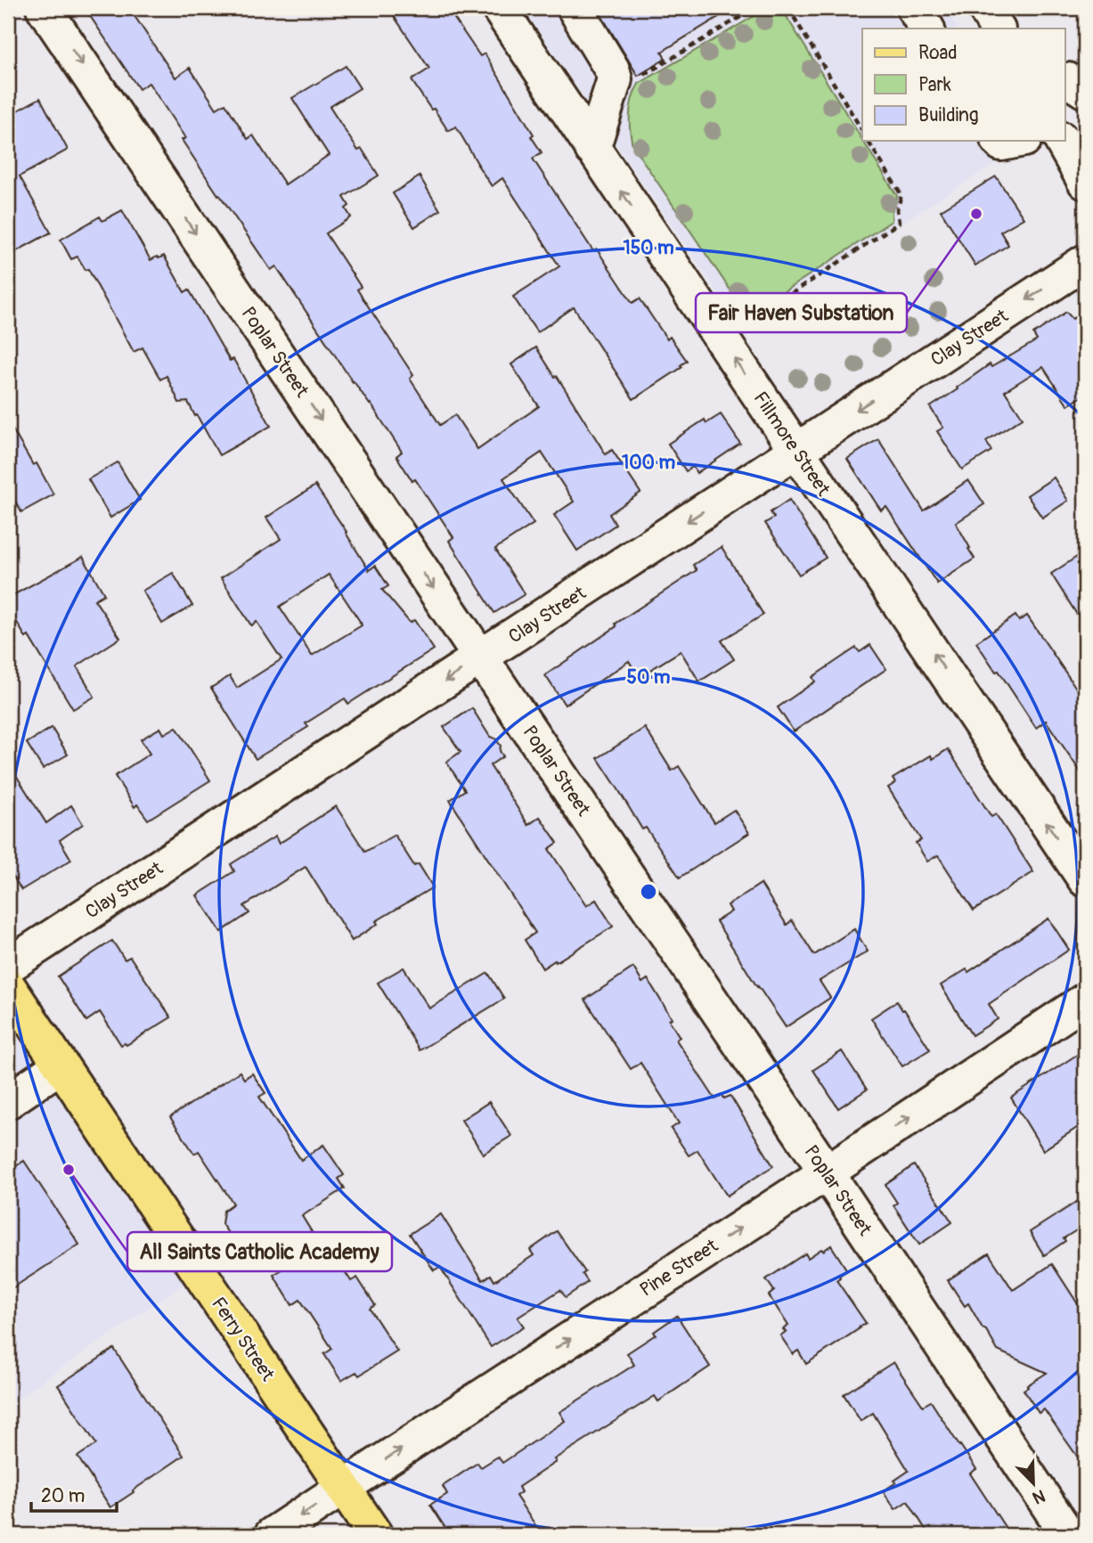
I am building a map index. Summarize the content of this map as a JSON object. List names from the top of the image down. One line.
{"streets":{"main road":["Ferry Street"],"street":["Clay Street","Poplar Street","Fillmore Street","Pine Street"]},"crossings":[["Clay Street","Poplar Street"],["Clay Street","Fillmore Street"],["Poplar Street","Pine Street"],["Pine Street","Ferry Street"]],"one_way":["Clay Street","Poplar Street","Fillmore Street","Pine Street"],"places":["Fair Haven Substation","All Saints Catholic Academy"],"legend":["Road","Park","Building"],"scale_bar":"20 m","north":"bottom right","rings":["150 m","100 m","50 m"]}
